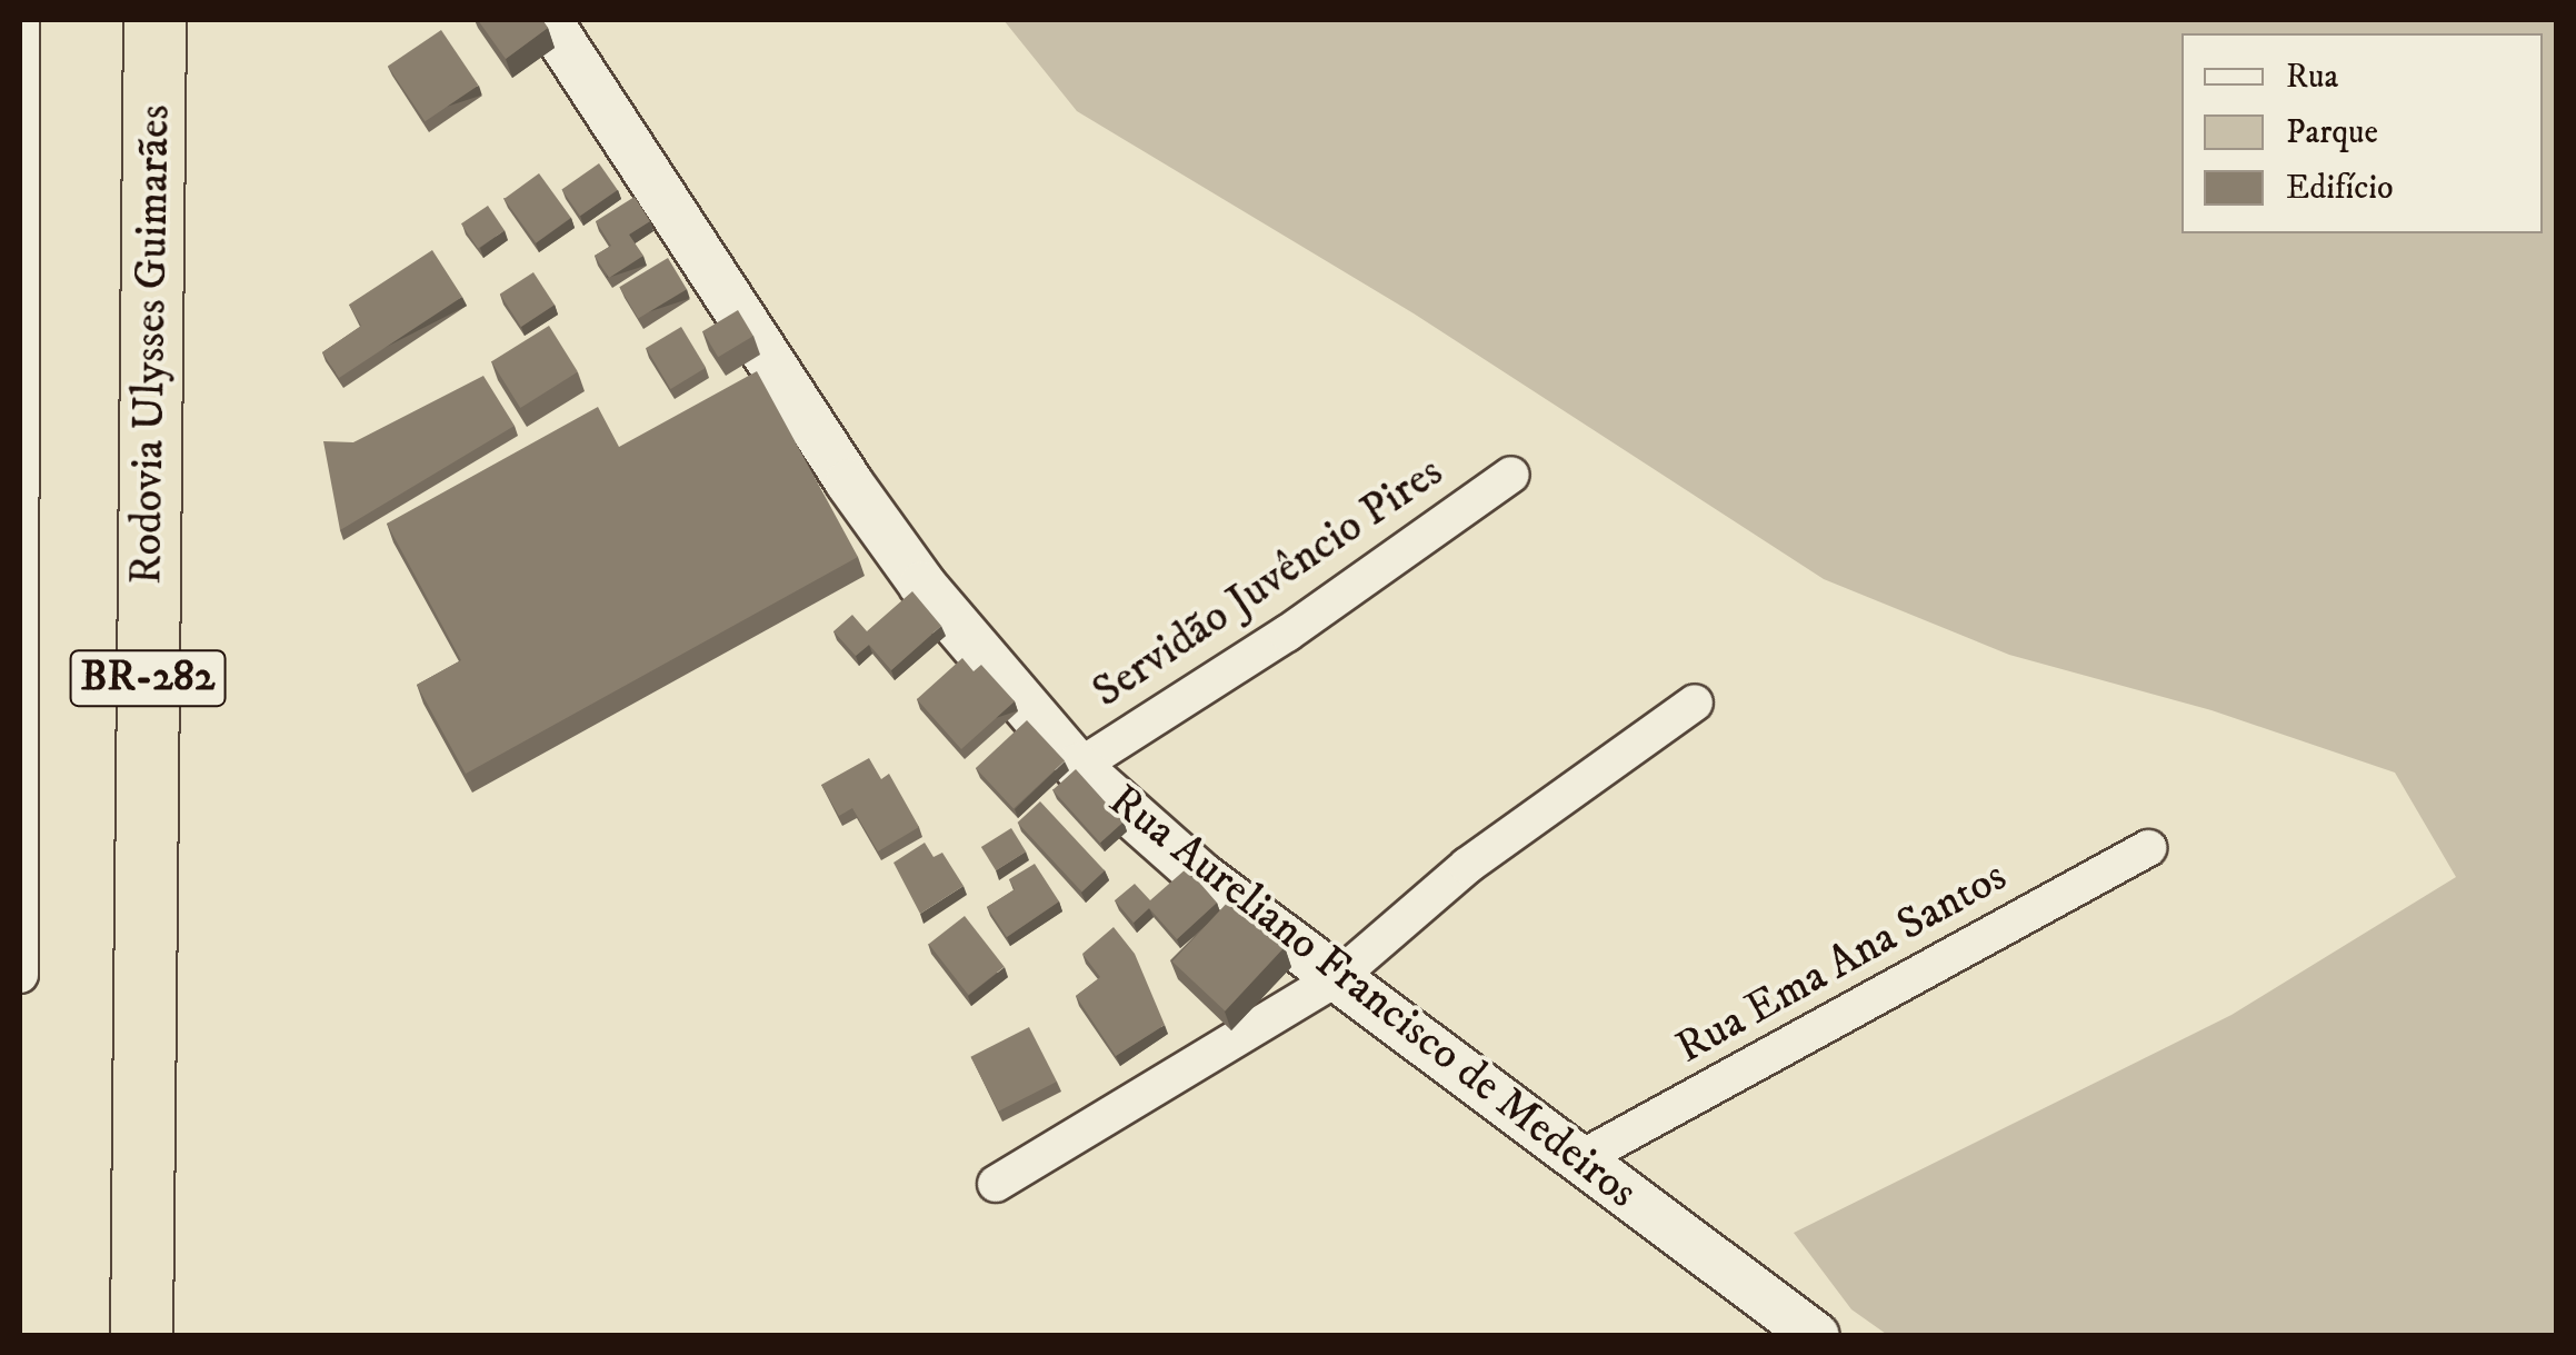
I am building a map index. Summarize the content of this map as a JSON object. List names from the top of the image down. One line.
{"streets":{"highway":["Rodovia Ulysses Guimarães","BR-282"],"street":["Servidão Juvêncio Pires","Rua Ema Ana Santos","Rua Aureliano Francisco de Medeiros"]},"crossings":[["Servidão Juvêncio Pires","Rua Aureliano Francisco de Medeiros"],["Rua Ema Ana Santos","Rua Aureliano Francisco de Medeiros"]],"legend":["Rua","Parque","Edifício"]}
